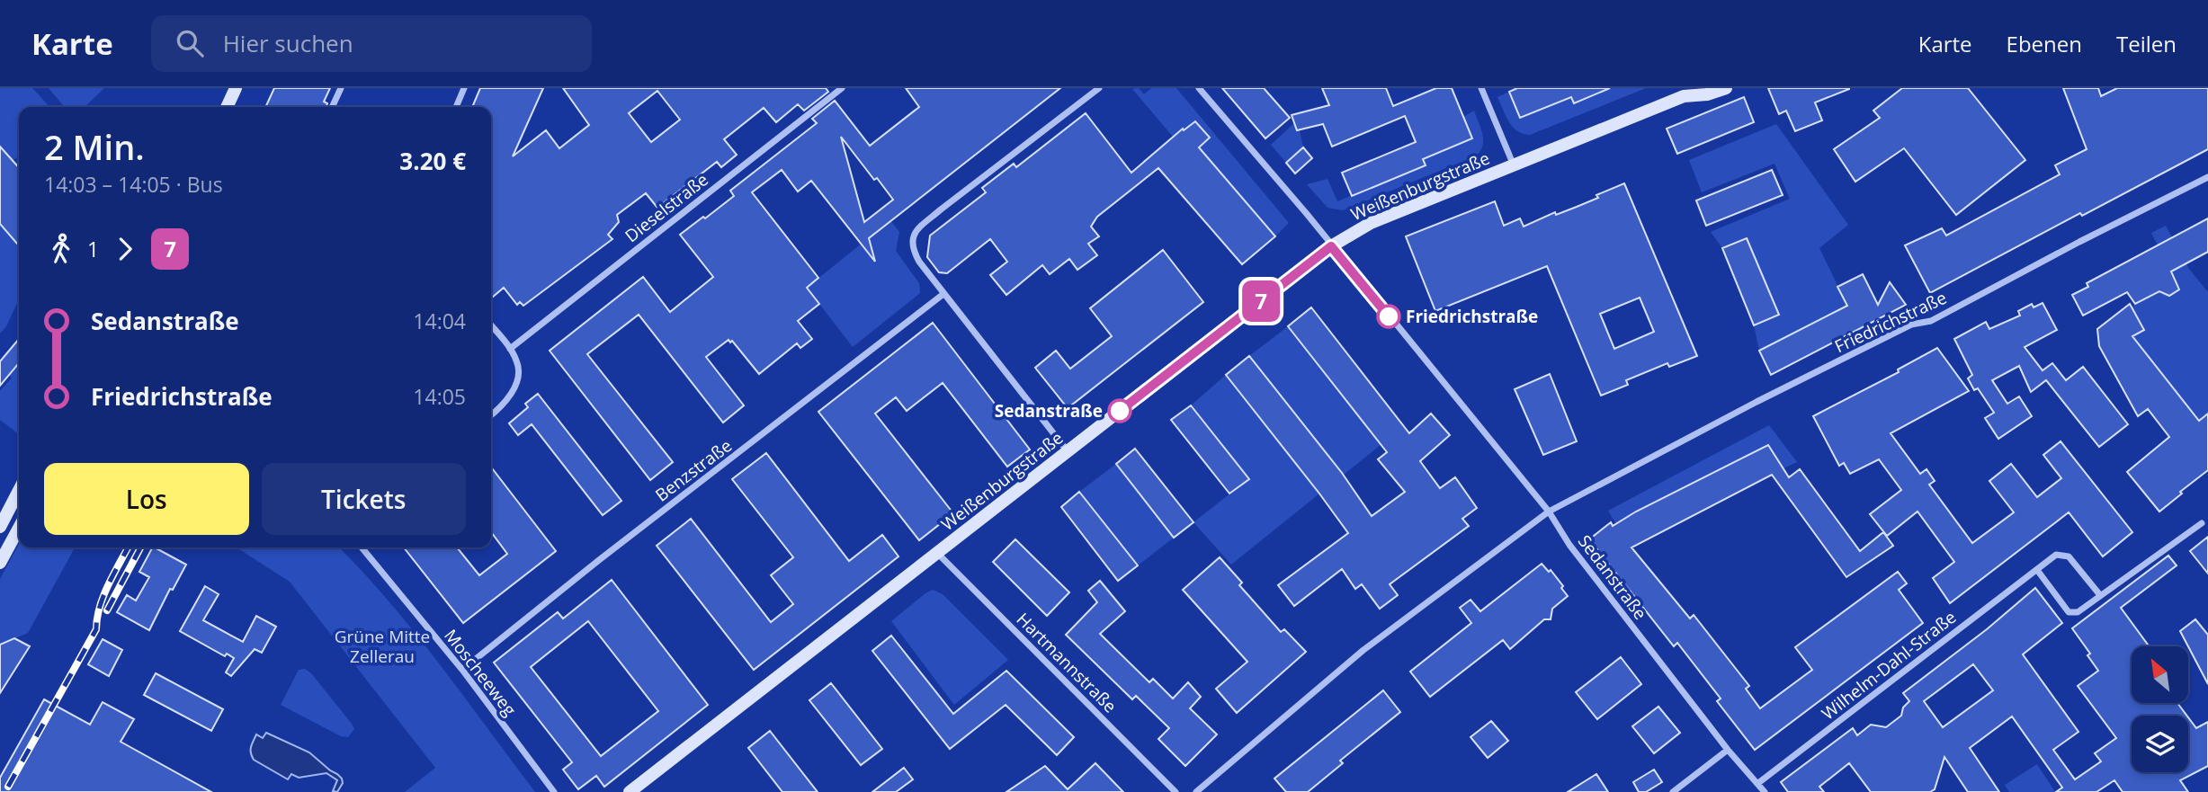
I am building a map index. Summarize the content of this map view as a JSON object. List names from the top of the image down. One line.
{"streets":{"street":["Weißenburgstraße","Dieselstraße","Friedrichstraße","Benzstraße","Sedanstraße","Hartmannstraße","Wilhelm-Dahl-Straße","Moscheeweg"]},"crossings":[["Weißenburgstraße","Sedanstraße"],["Weißenburgstraße","Hartmannstraße"],["Friedrichstraße","Sedanstraße"],["Benzstraße","Moscheeweg"],["Sedanstraße","Wilhelm-Dahl-Straße"]],"parks":["Grüne Mitte Zellerau"],"places":["Friedrichstraße","Sedanstraße"],"lines":["bus line 7"],"north":"top left","page":{"header":"Karte","search":"Hier suchen","nav":["Karte","Ebenen","Teilen"],"on_map":"7","heading":["2 Min.","14:03 – 14:05 · Bus","3.20 €"],"legs":["1","7"],"list":[{"name":"Sedanstraße","value":"14:04"},{"name":"Friedrichstraße","value":"14:05"}],"buttons":["Los","Tickets"]}}
